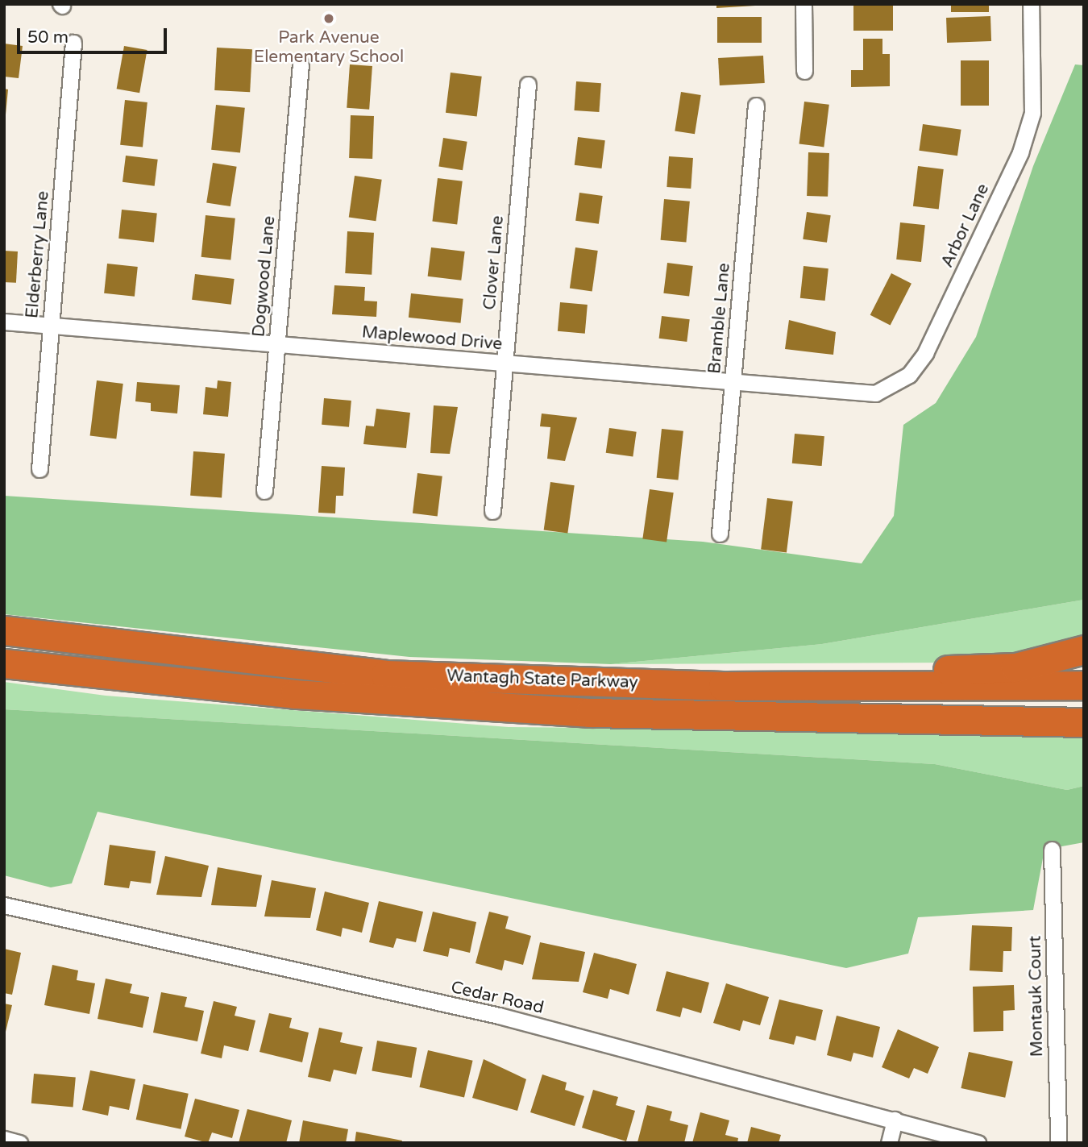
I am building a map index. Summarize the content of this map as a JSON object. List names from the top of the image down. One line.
{"streets":{"highway":["Wantagh State Parkway"],"street":["Arbor Lane","Elderberry Lane","Clover Lane","Dogwood Lane","Bramble Lane","Maplewood Drive","Montauk Court","Cedar Road"]},"crossings":[["Arbor Lane","Maplewood Drive"],["Elderberry Lane","Maplewood Drive"],["Clover Lane","Maplewood Drive"],["Dogwood Lane","Maplewood Drive"],["Bramble Lane","Maplewood Drive"]],"places":["Park Avenue Elementary School"],"scale_bar":"50 m"}
